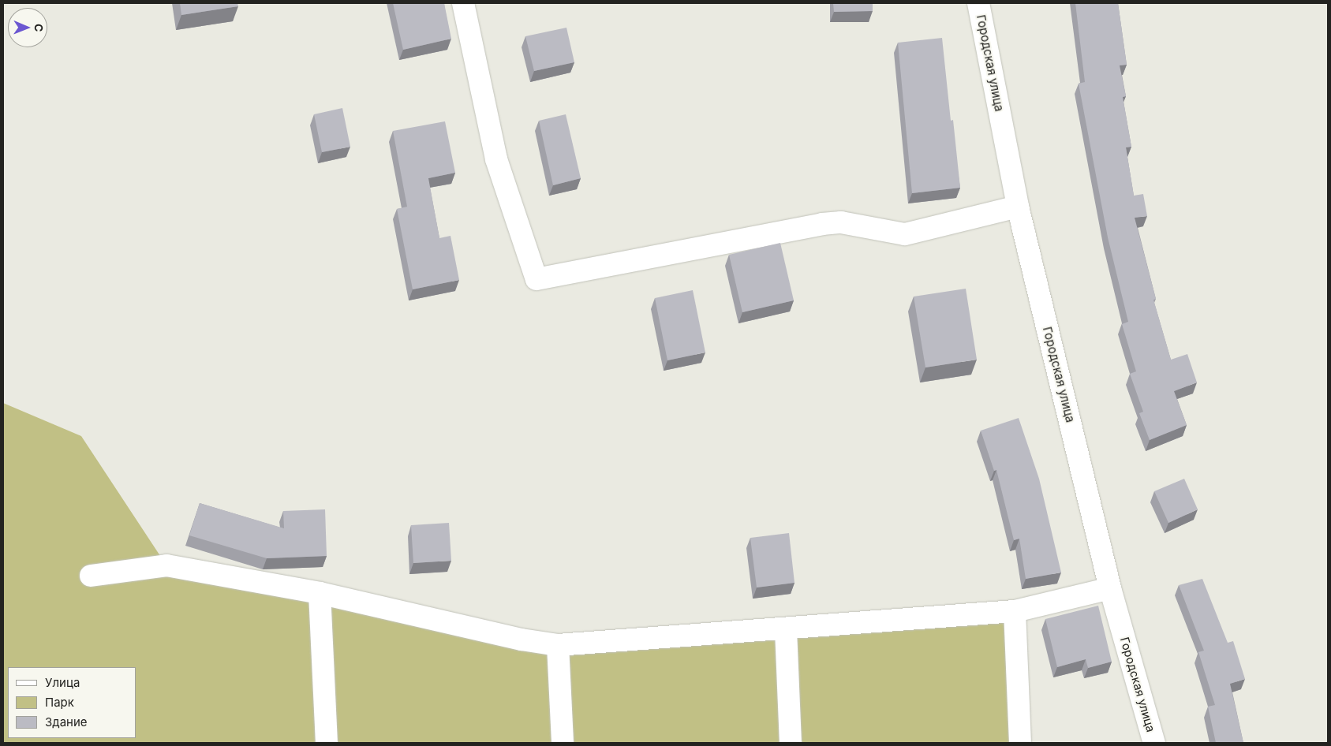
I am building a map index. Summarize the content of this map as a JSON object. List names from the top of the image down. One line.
{"streets":{"street":["Городская улица"]},"legend":["Улица","Парк","Здание"],"north":"right"}
